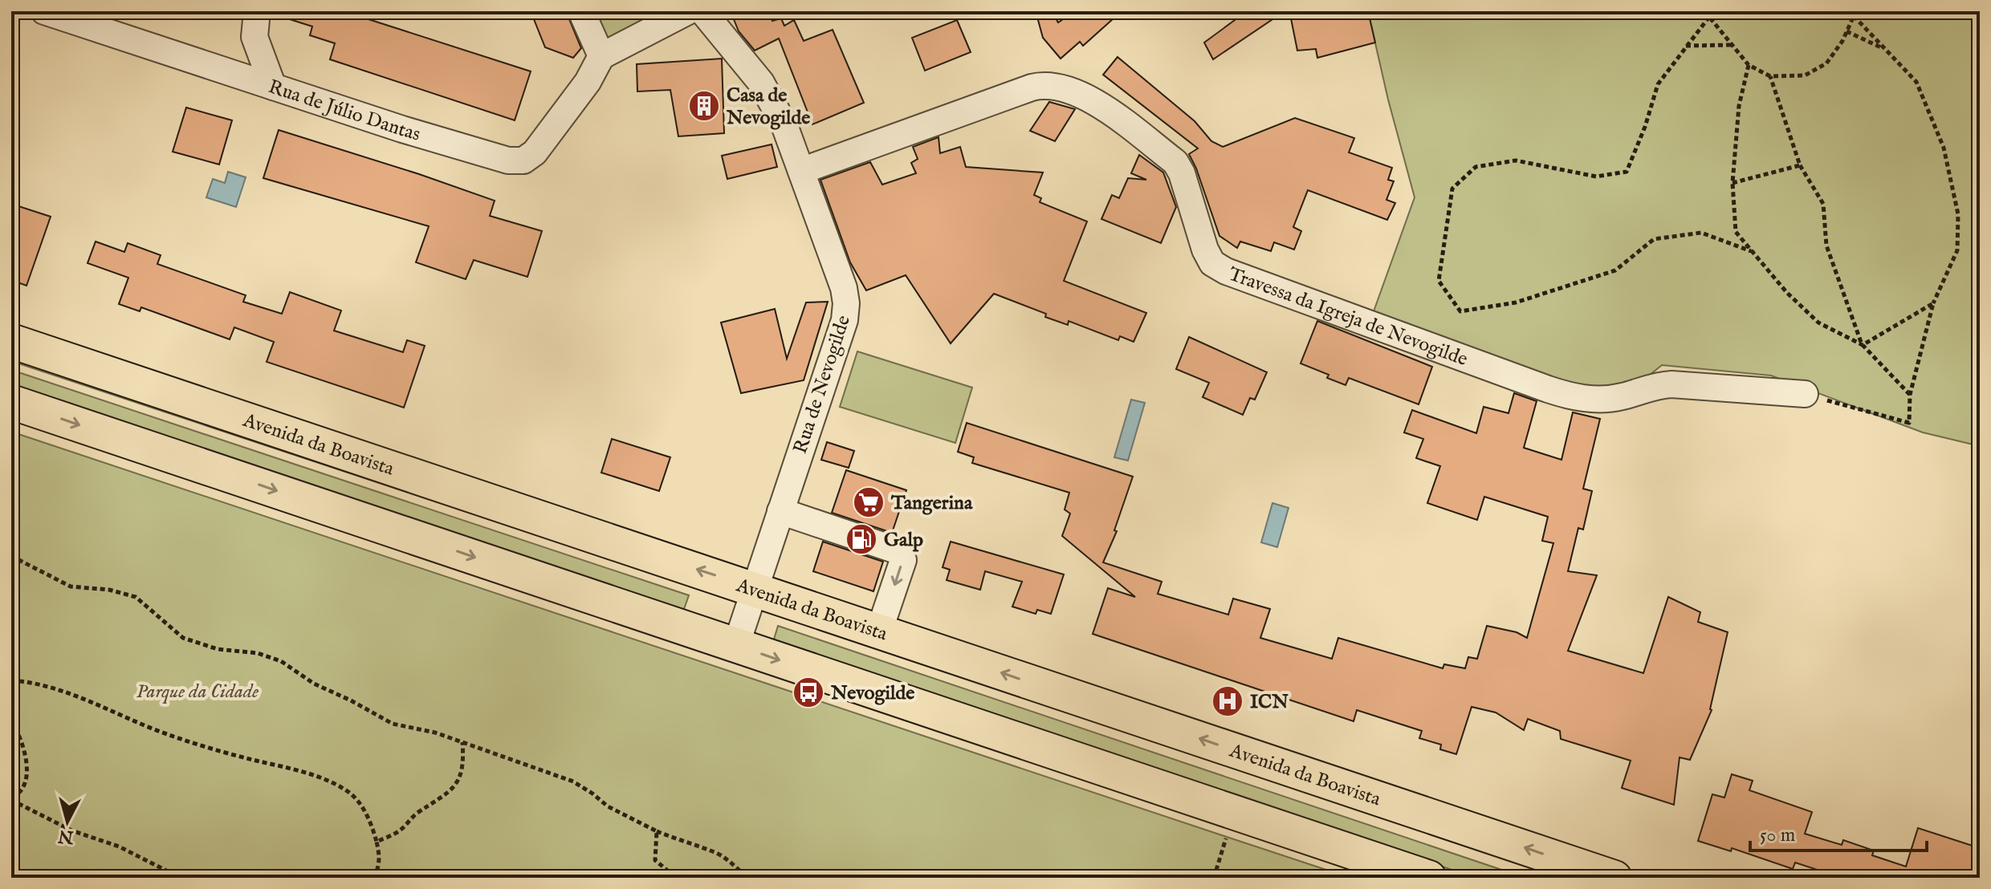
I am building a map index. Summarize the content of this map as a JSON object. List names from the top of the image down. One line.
{"streets":{"main road":["Avenida da Boavista"],"street":["Rua de Júlio Dantas","Travessa da Igreja de Nevogilde","Rua de Nevogilde"]},"crossings":[["Travessa da Igreja de Nevogilde","Rua de Nevogilde"],["Rua de Nevogilde","Avenida da Boavista"]],"parks":["Parque da Cidade"],"places":{"building":["Casa de Nevogilde"],"supermarket":["Tangerina"],"fuel station":["Galp"],"bus stop":["Nevogilde"],"hospital":["ICN"]},"scale_bar":"50 m","north":"bottom"}
